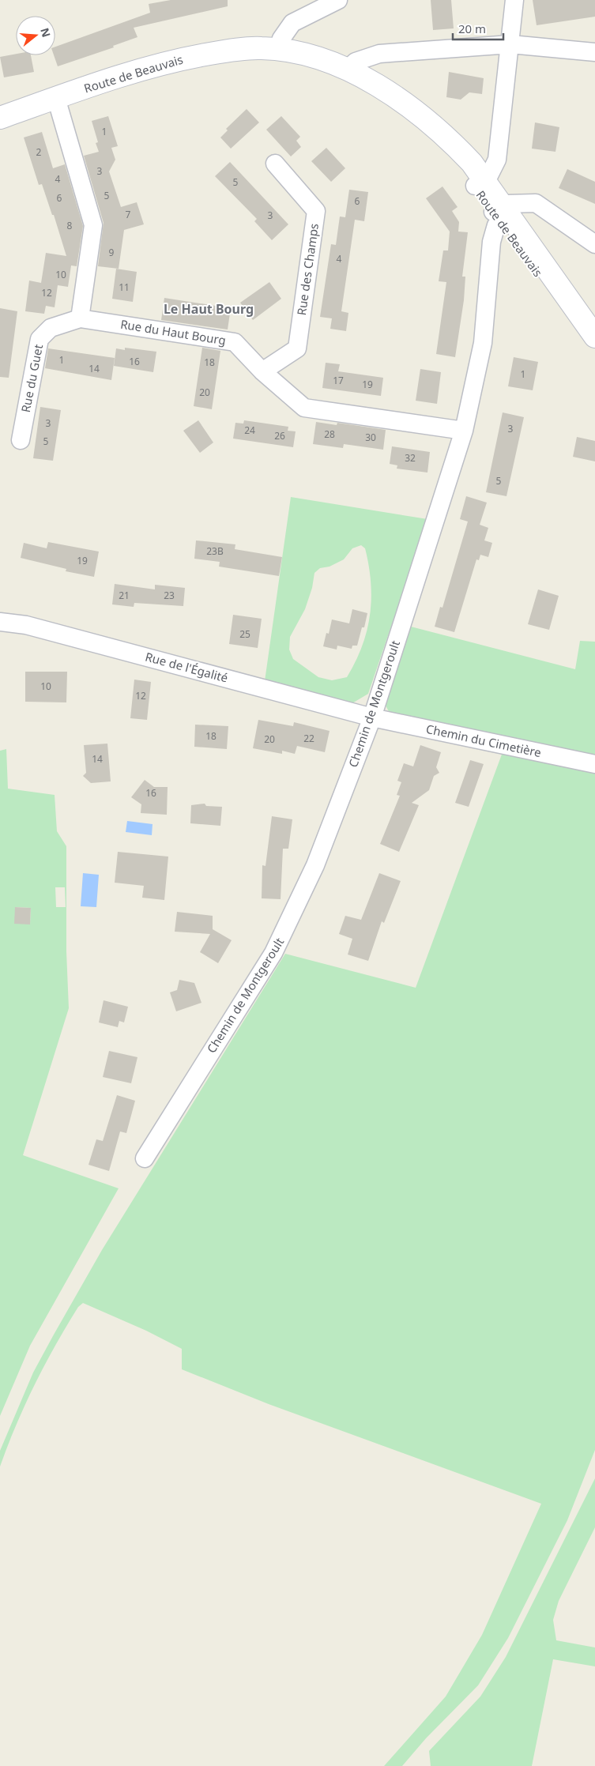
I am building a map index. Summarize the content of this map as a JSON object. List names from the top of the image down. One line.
{"streets":{"main road":["Route de Beauvais"],"street":["Rue des Champs","Rue du Haut Bourg","Rue du Guet","Rue de l'Égalité","Chemin de Montgeroult","Chemin du Cimetière"]},"crossings":[["Route de Beauvais","Chemin de Montgeroult"],["Rue des Champs","Rue du Haut Bourg"],["Rue du Haut Bourg","Rue du Guet"],["Rue du Haut Bourg","Chemin de Montgeroult"],["Rue de l'Égalité","Chemin de Montgeroult"],["Rue de l'Égalité","Chemin du Cimetière"],["Chemin de Montgeroult","Chemin du Cimetière"]],"districts":["Le Haut Bourg"],"house_numbers":["1","2","3","4","5","5","6","6","7","3","8","9","4","10","11","12","1","16","18","14","1","17","19","20","3","3","24","28","26","30","5","32","5","23B","19","21","23","25","10","12","18","22","20","14","16"],"scale_bar":"20 m","north":"right"}
